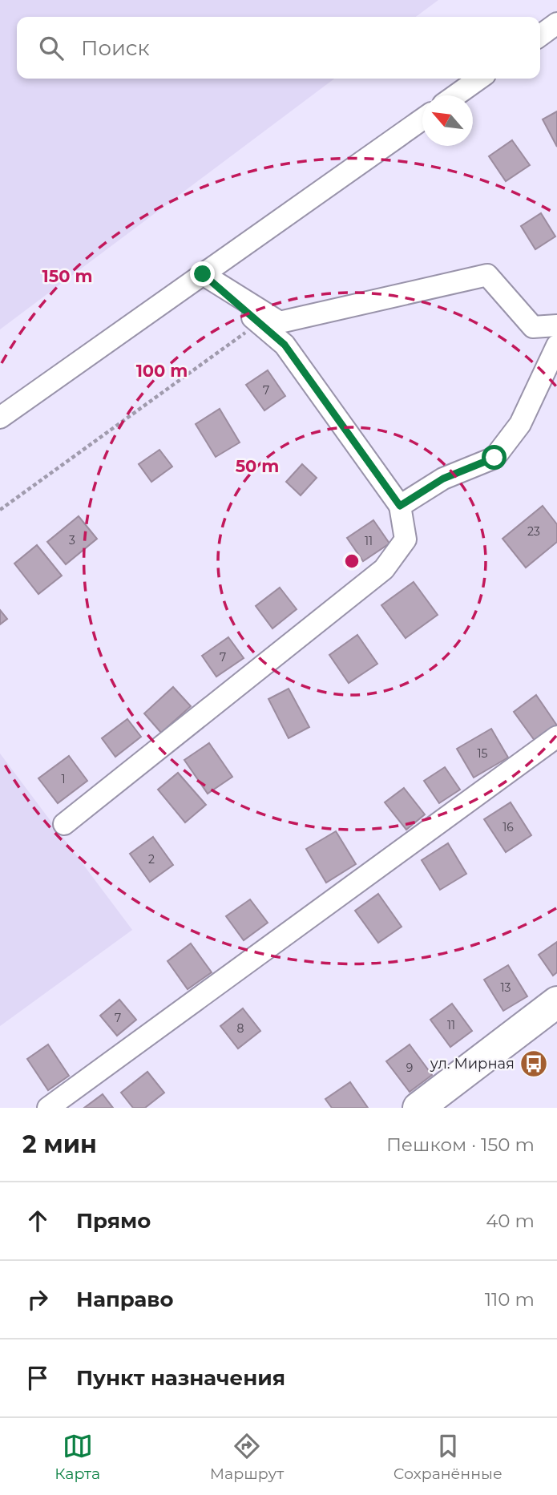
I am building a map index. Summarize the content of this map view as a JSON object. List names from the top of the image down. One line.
{"places":{"bus stop":["ул. Мирная"]},"house_numbers":["7","23","3","11","7","15","1","16","2","13","7","11","8","9"],"north":"top left","page":{"search":"Поиск","heading":["2 мин","Пешком · 150 m"],"list":[["Прямо","40 m"],["Направо","110 m"],"Пункт назначения"],"nav":["Карта","Маршрут","Сохранённые"]},"rings":["150 m","100 m","50 m"]}
